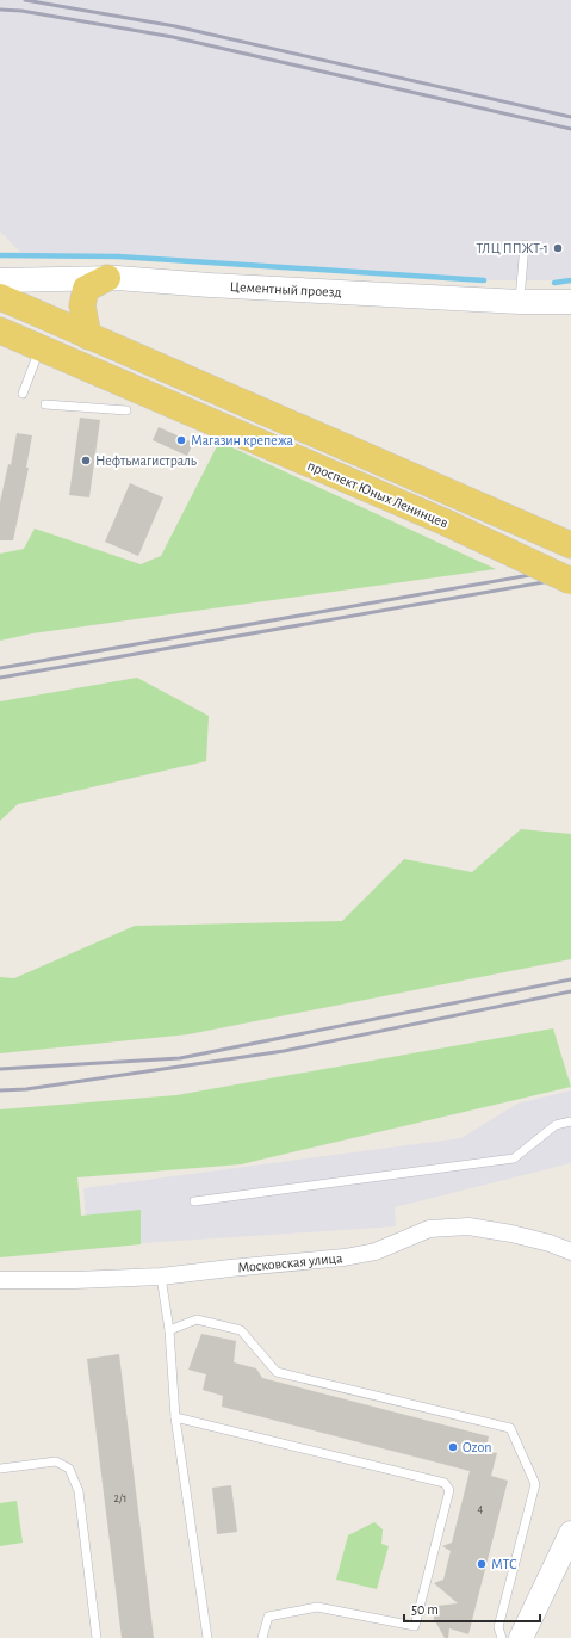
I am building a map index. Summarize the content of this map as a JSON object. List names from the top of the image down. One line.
{"streets":{"main road":["проспект Юных Ленинцев"],"street":["Цементный проезд","Московская улица"]},"places":["ТЛЦ ППЖТ-1","Магазин крепежа","Нефтьмагистраль","Ozon","МТС"],"house_numbers":["2/1","4"],"scale_bar":"50 m"}
